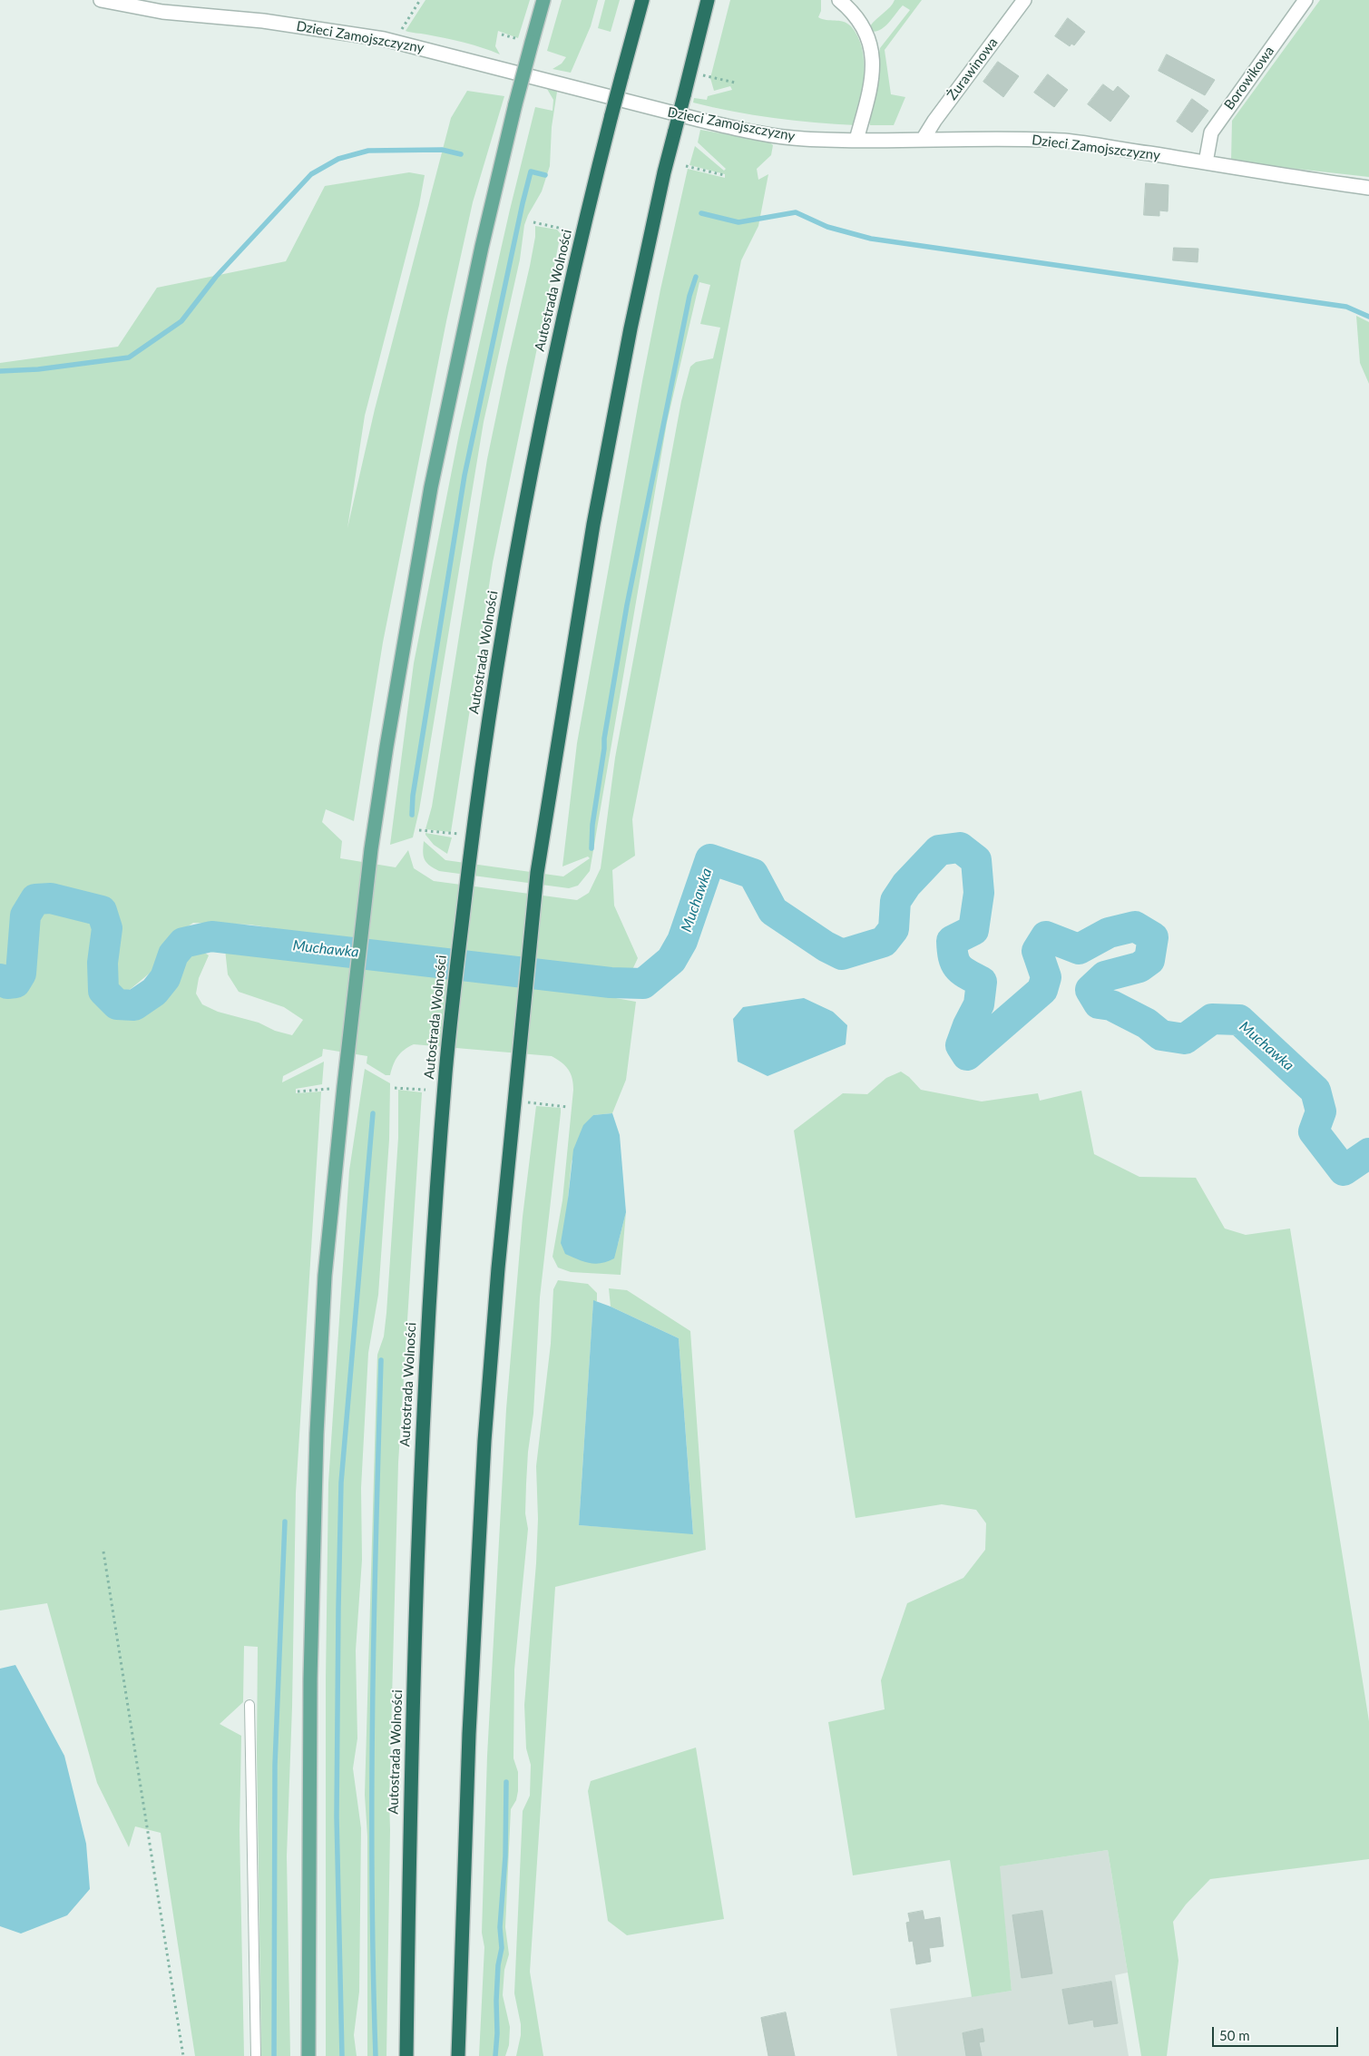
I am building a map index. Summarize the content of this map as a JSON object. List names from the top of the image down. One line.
{"streets":{"highway":["Autostrada Wolności"],"street":["Dzieci Zamojszczyzny","Żurawinowa","Borowikowa"]},"crossings":[["Dzieci Zamojszczyzny","Żurawinowa"],["Dzieci Zamojszczyzny","Borowikowa"]],"water":["Muchawka"],"scale_bar":"50 m"}
